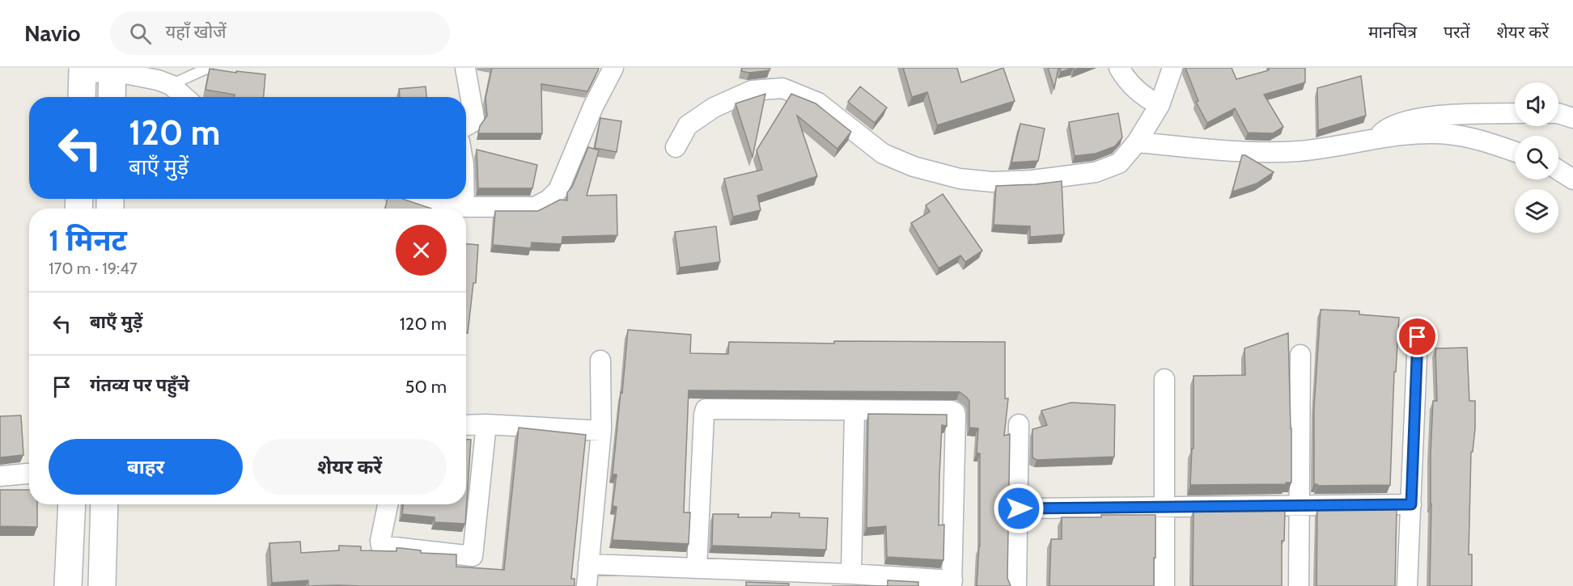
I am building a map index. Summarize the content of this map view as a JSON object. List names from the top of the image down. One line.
{"page":{"header":"Navio","search":"यहाँ खोजें","nav":["मानचित्र","परतें","शेयर करें"],"turn":["120 m","बाएँ मुड़ें"],"heading":["1 मिनट","170 m · 19:47"],"list":[{"name":"बाएँ मुड़ें","value":"120 m"},{"name":"गंतव्य पर पहुँचे","value":"50 m"}],"buttons":["बाहर","शेयर करें"]}}
